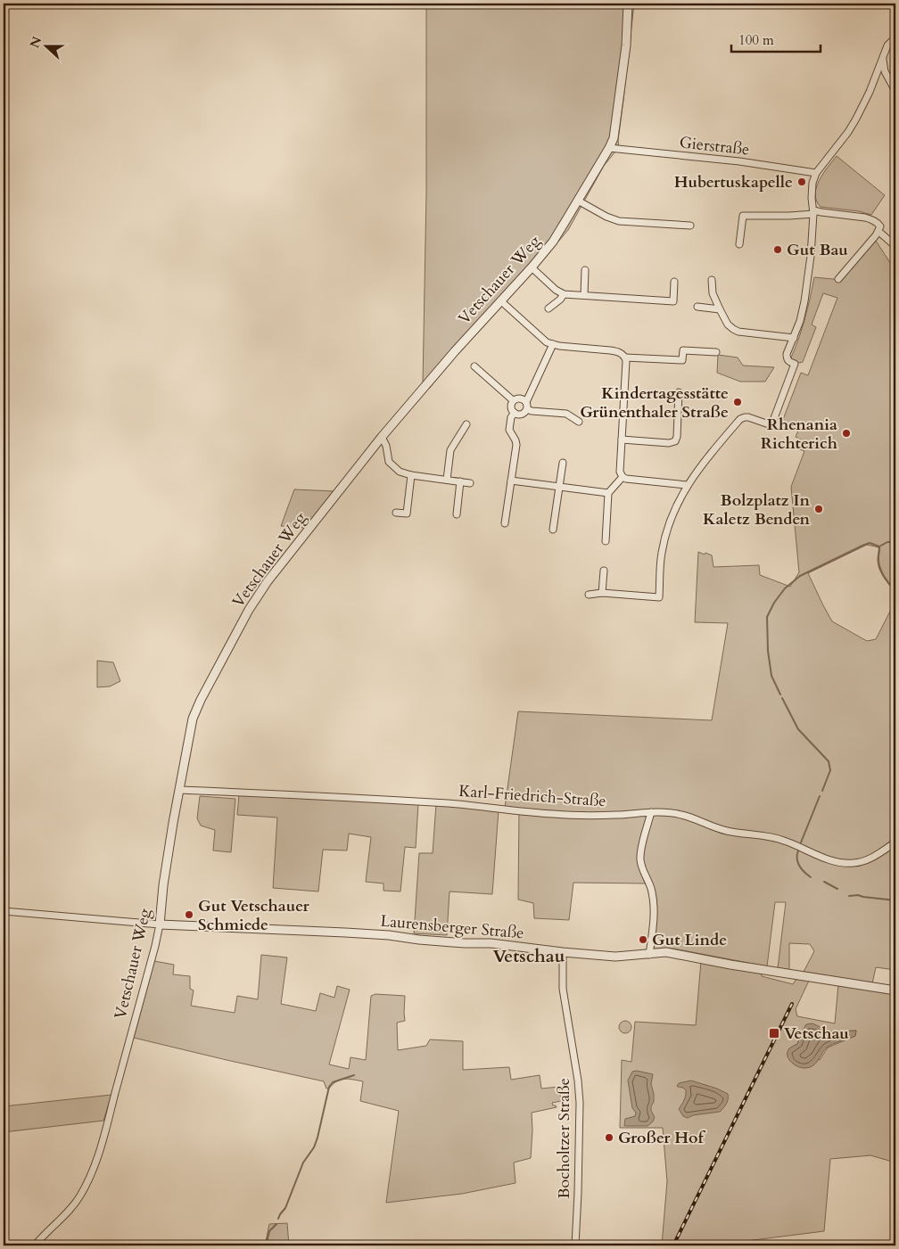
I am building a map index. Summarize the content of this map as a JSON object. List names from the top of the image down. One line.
{"streets":{"street":["Gierstraße","Vetschauer Weg","Karl-Friedrich-Straße","Laurensberger Straße","Bocholtzer Straße"]},"crossings":[["Gierstraße","Vetschauer Weg"],["Vetschauer Weg","Karl-Friedrich-Straße"],["Vetschauer Weg","Laurensberger Straße"],["Laurensberger Straße","Bocholtzer Straße"]],"districts":["Vetschau"],"places":{"other":["Hubertuskapelle","Gut Bau","Kindertagesstätte Grünenthaler Straße","Rhenania Richterich","Bolzplatz In Kaletz Benden","Gut Vetschauer Schmiede","Gut Linde","Großer Hof"],"transit":["Vetschau"]},"scale_bar":"100 m","north":"left"}
